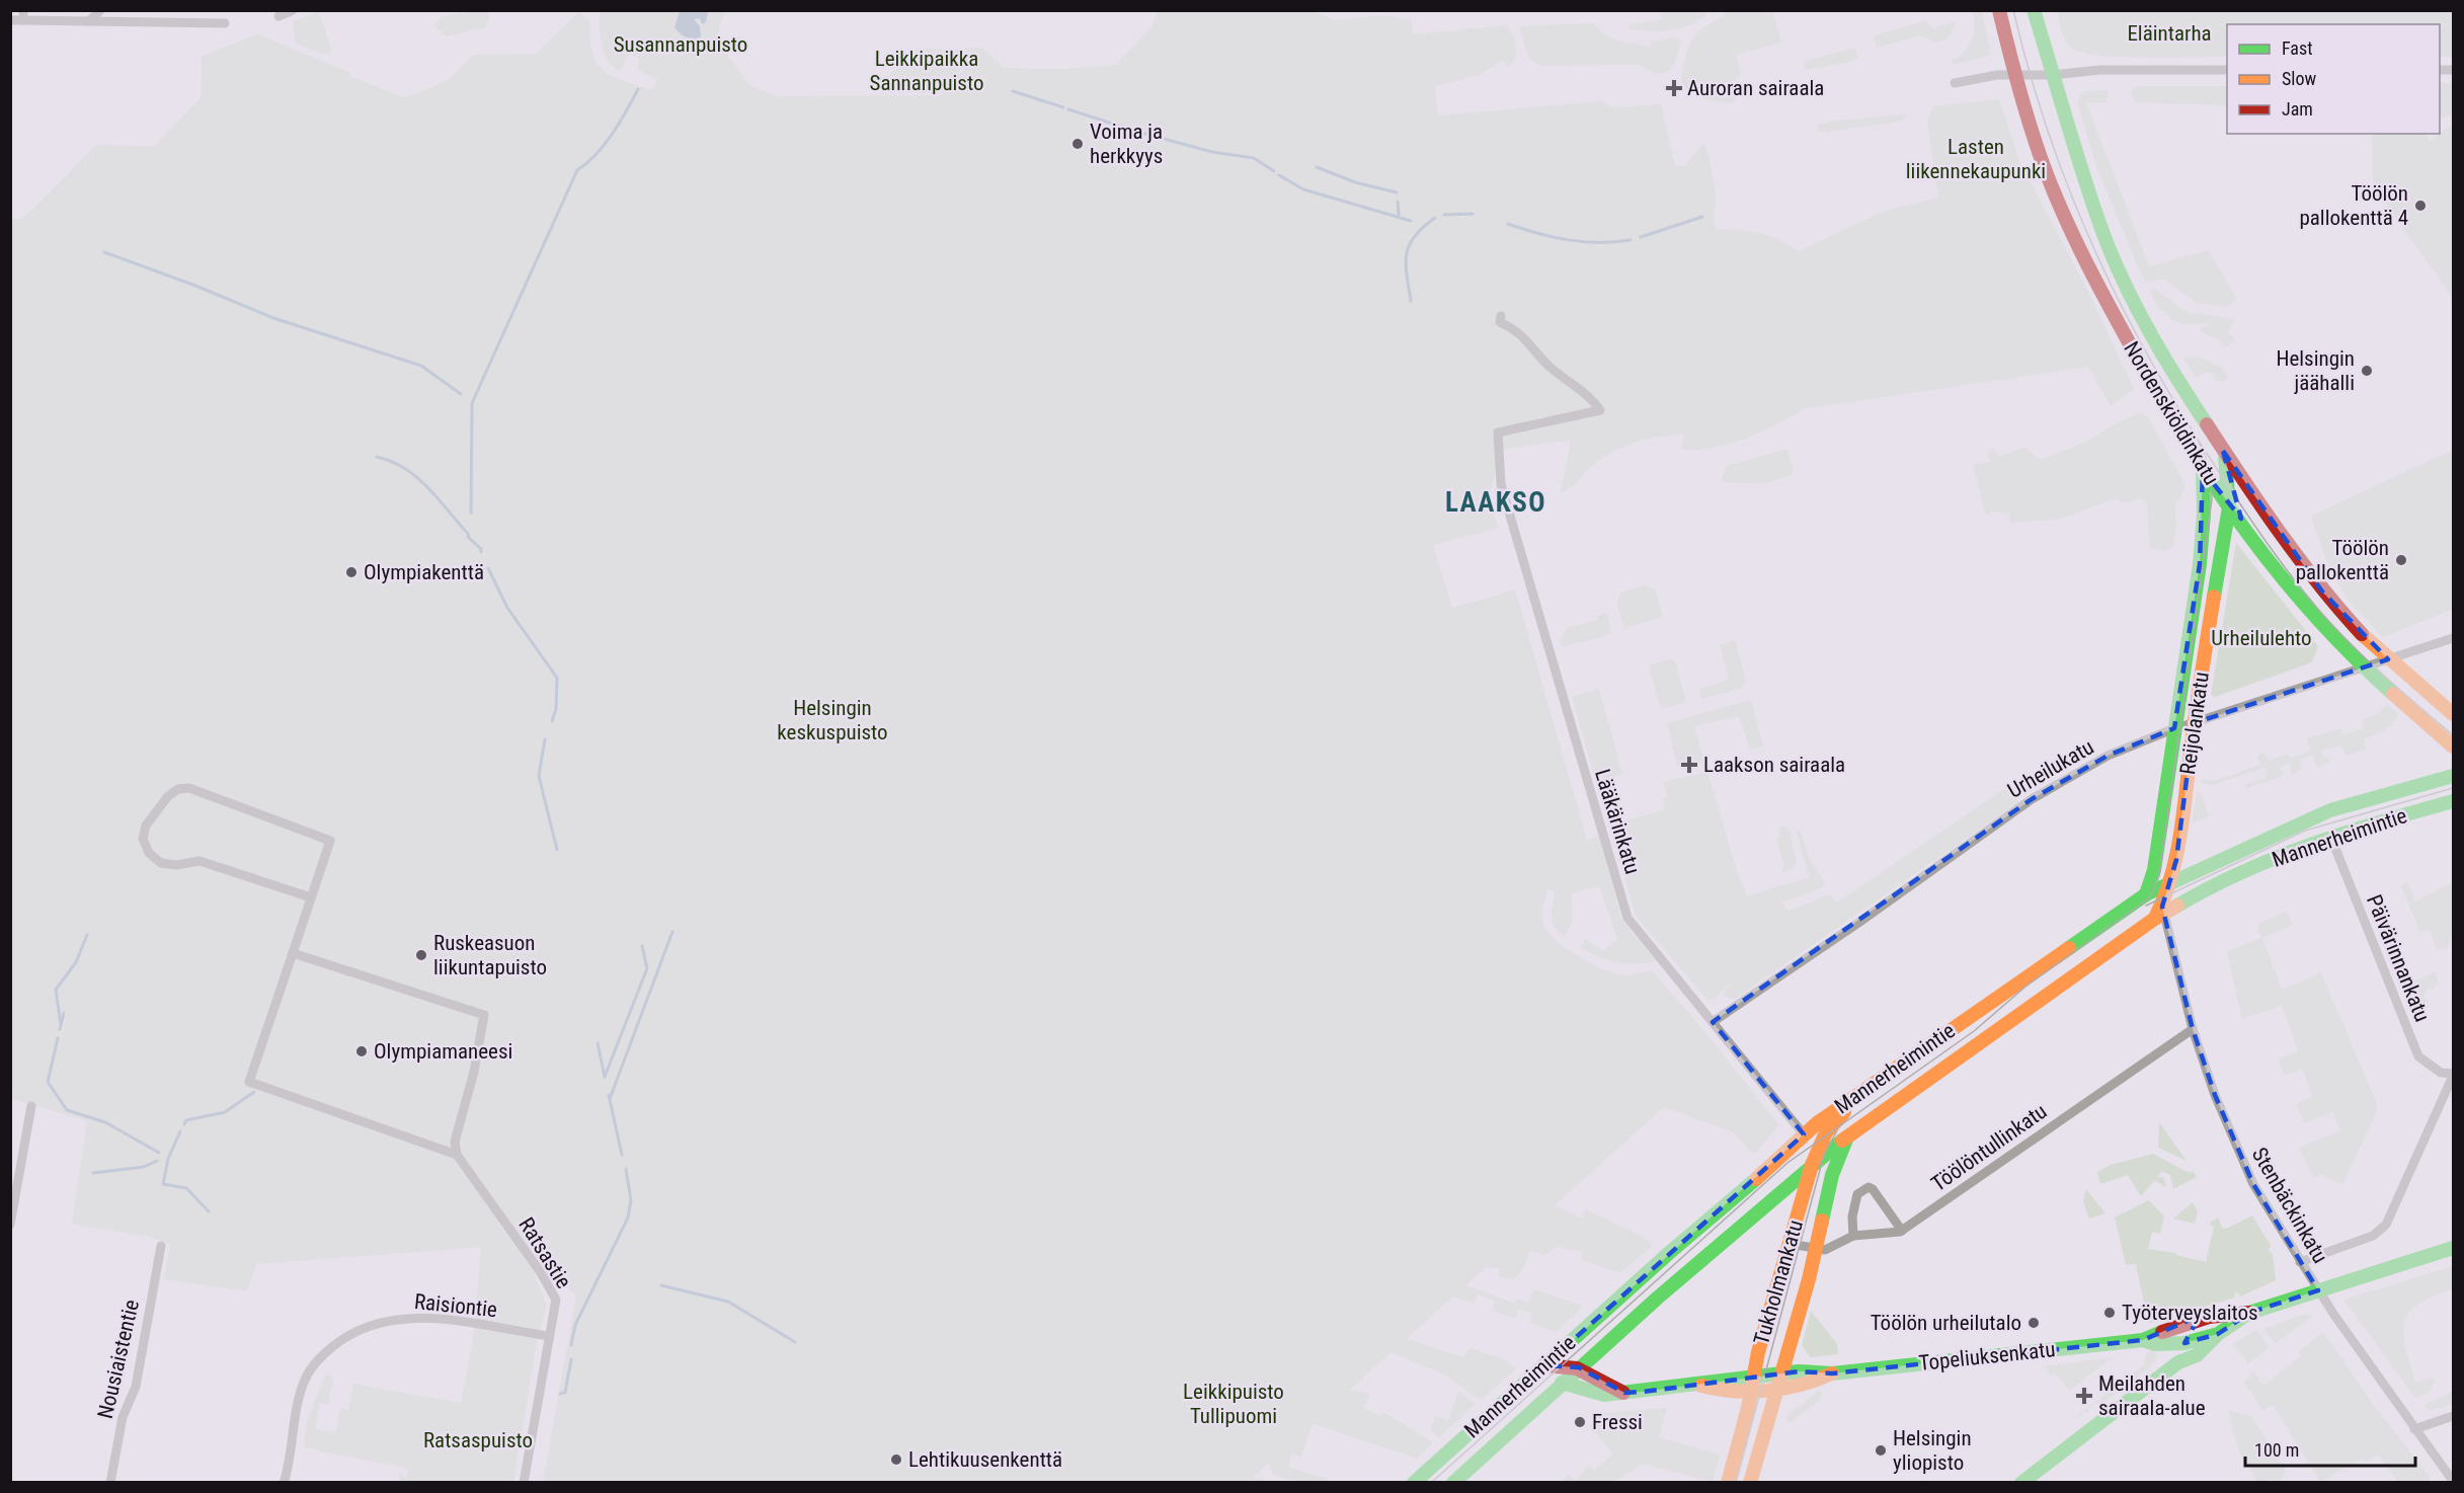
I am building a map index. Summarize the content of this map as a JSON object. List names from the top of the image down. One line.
{"streets":{"main road":["Nordenskiöldinkatu","Reijolankatu","Mannerheimintie","Tukholmankatu","Topeliuksenkatu"],"street":["Urheilukatu","Lääkärinkatu","Päivärinnankatu","Töölöntullinkatu","Stenbäckinkatu","Ratsastie","Raisiontie","Nousiaistentie"]},"crossings":[["Nordenskiöldinkatu","Reijolankatu"],["Nordenskiöldinkatu","Urheilukatu"],["Reijolankatu","Urheilukatu"],["Reijolankatu","Mannerheimintie"],["Reijolankatu","Stenbäckinkatu"],["Urheilukatu","Lääkärinkatu"],["Lääkärinkatu","Mannerheimintie"],["Mannerheimintie","Päivärinnankatu"],["Mannerheimintie","Stenbäckinkatu"],["Mannerheimintie","Tukholmankatu"],["Mannerheimintie","Topeliuksenkatu"],["Töölöntullinkatu","Stenbäckinkatu"],["Töölöntullinkatu","Tukholmankatu"],["Stenbäckinkatu","Topeliuksenkatu"],["Ratsastie","Raisiontie"],["Tukholmankatu","Topeliuksenkatu"]],"districts":["LAAKSO"],"parks":["Eläintarha","Susannanpuisto","Leikkipaikka Sannanpuisto","Lasten liikennekaupunki","Urheilulehto","Helsingin keskuspuisto","Leikkipuisto Tullipuomi","Ratsaspuisto"],"places":{"health":["Auroran sairaala","Laakson sairaala","Meilahden sairaala-alue"],"other":["Voima ja herkkyys","Töölön pallokenttä 4","Helsingin jäähalli","Töölön pallokenttä","Olympiakenttä","Ruskeasuon liikuntapuisto","Olympiamaneesi","Työterveyslaitos","Töölön urheilutalo","Fressi","Helsingin yliopisto","Lehtikuusenkenttä"]},"legend":["Fast","Slow","Jam"],"scale_bar":"100 m"}
